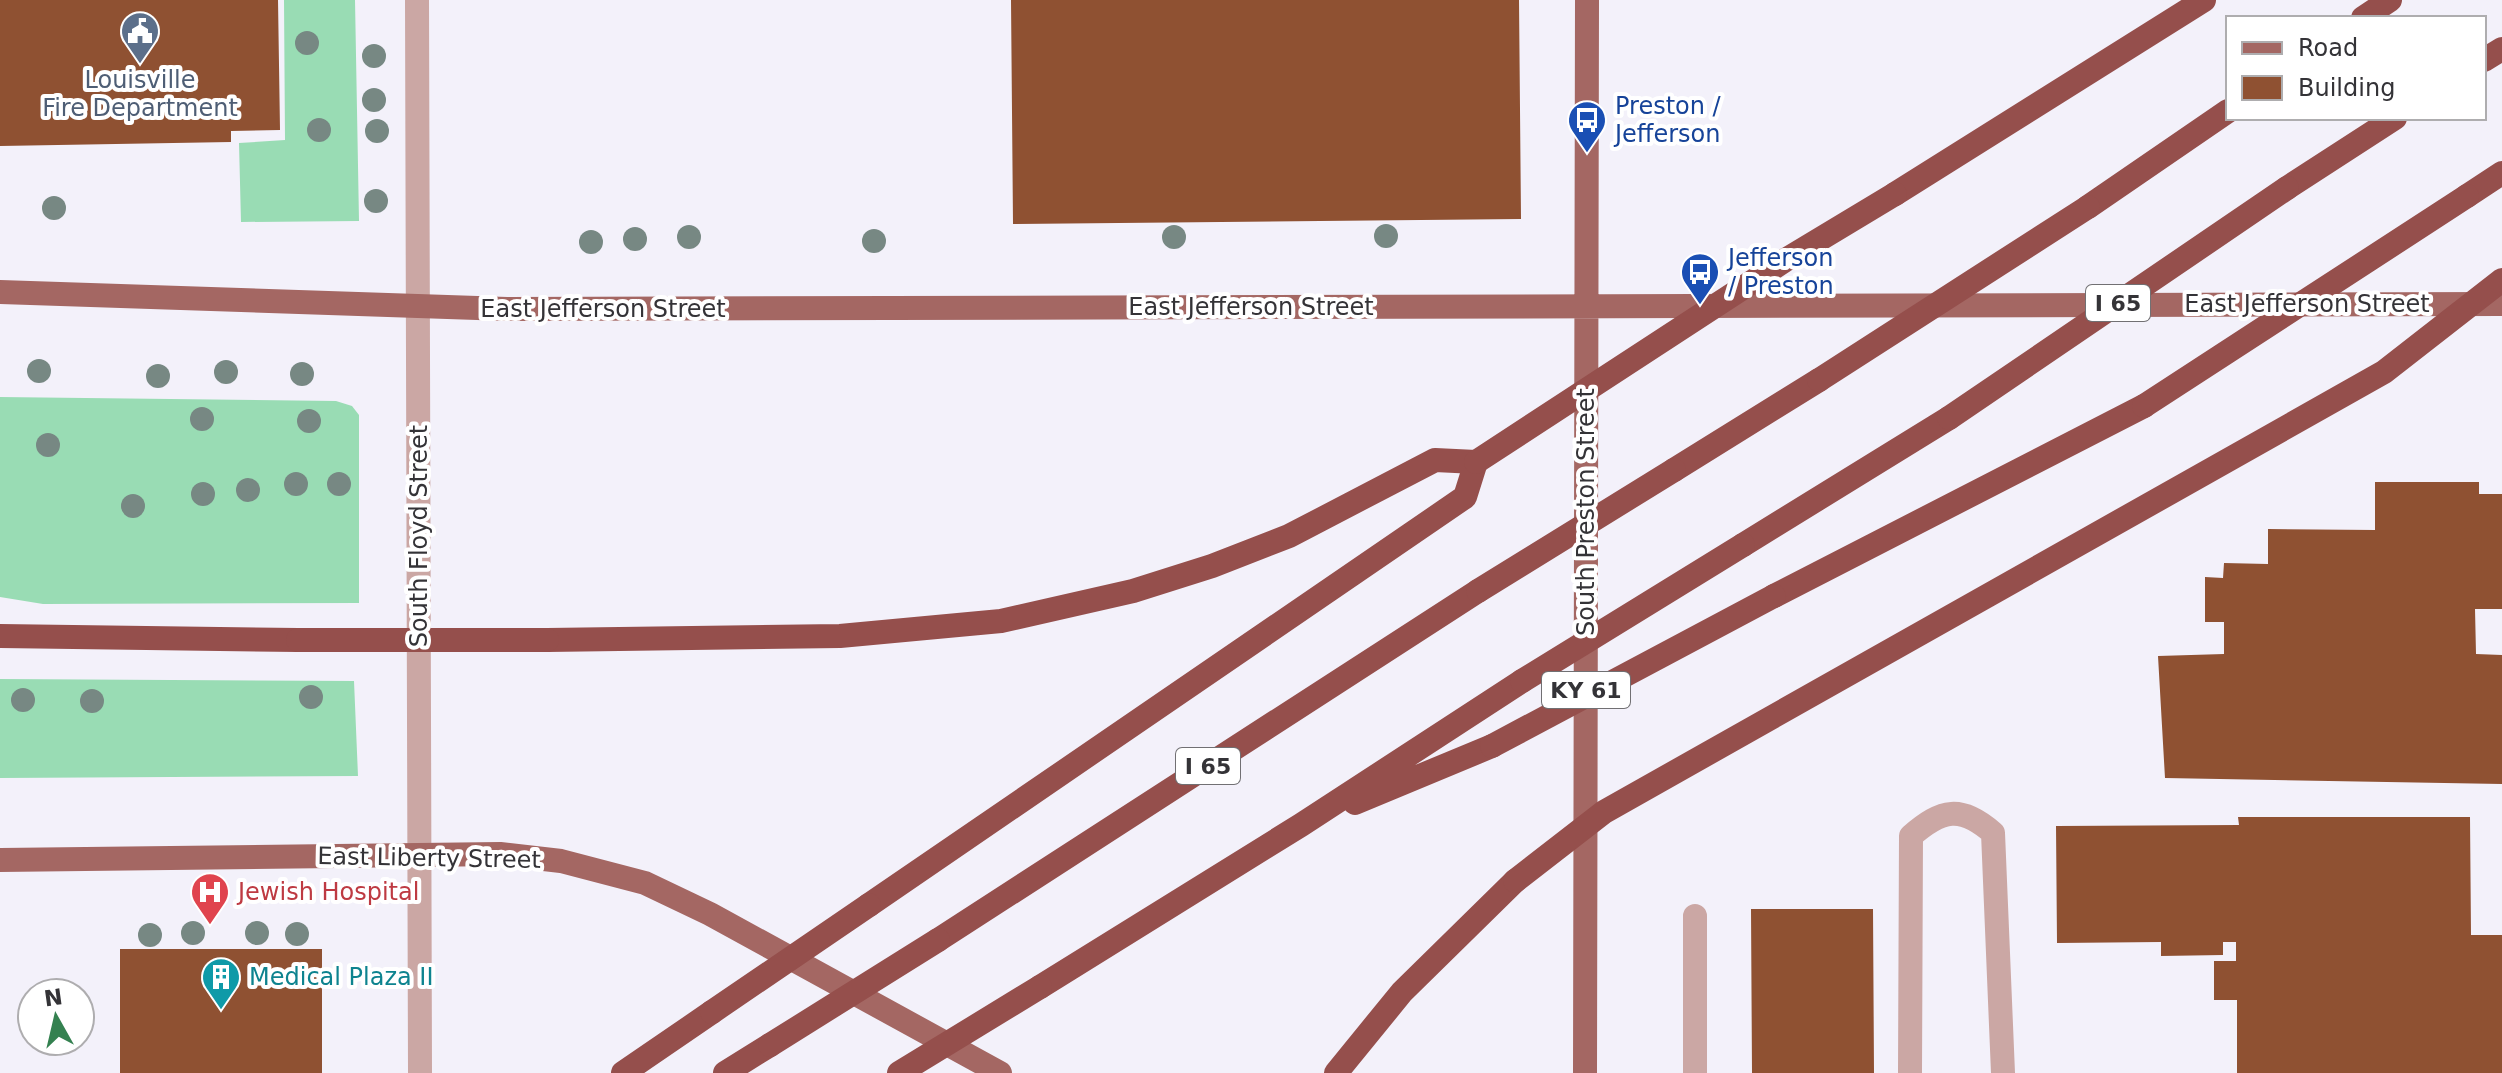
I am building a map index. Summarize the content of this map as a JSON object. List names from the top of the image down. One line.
{"streets":{"highway":["I 65"],"main road":["East Jefferson Street","South Preston Street","KY 61","East Liberty Street"],"street":["South Floyd Street"]},"crossings":[["East Jefferson Street","South Preston Street"],["East Jefferson Street","South Floyd Street"],["South Floyd Street","East Liberty Street"]],"places":{"public building":["Louisville Fire Department"],"bus stop":["Preston / Jefferson","Jefferson / Preston"],"hospital":["Jewish Hospital"],"building":["Medical Plaza II"]},"legend":["Road","Building"],"north":"top"}
